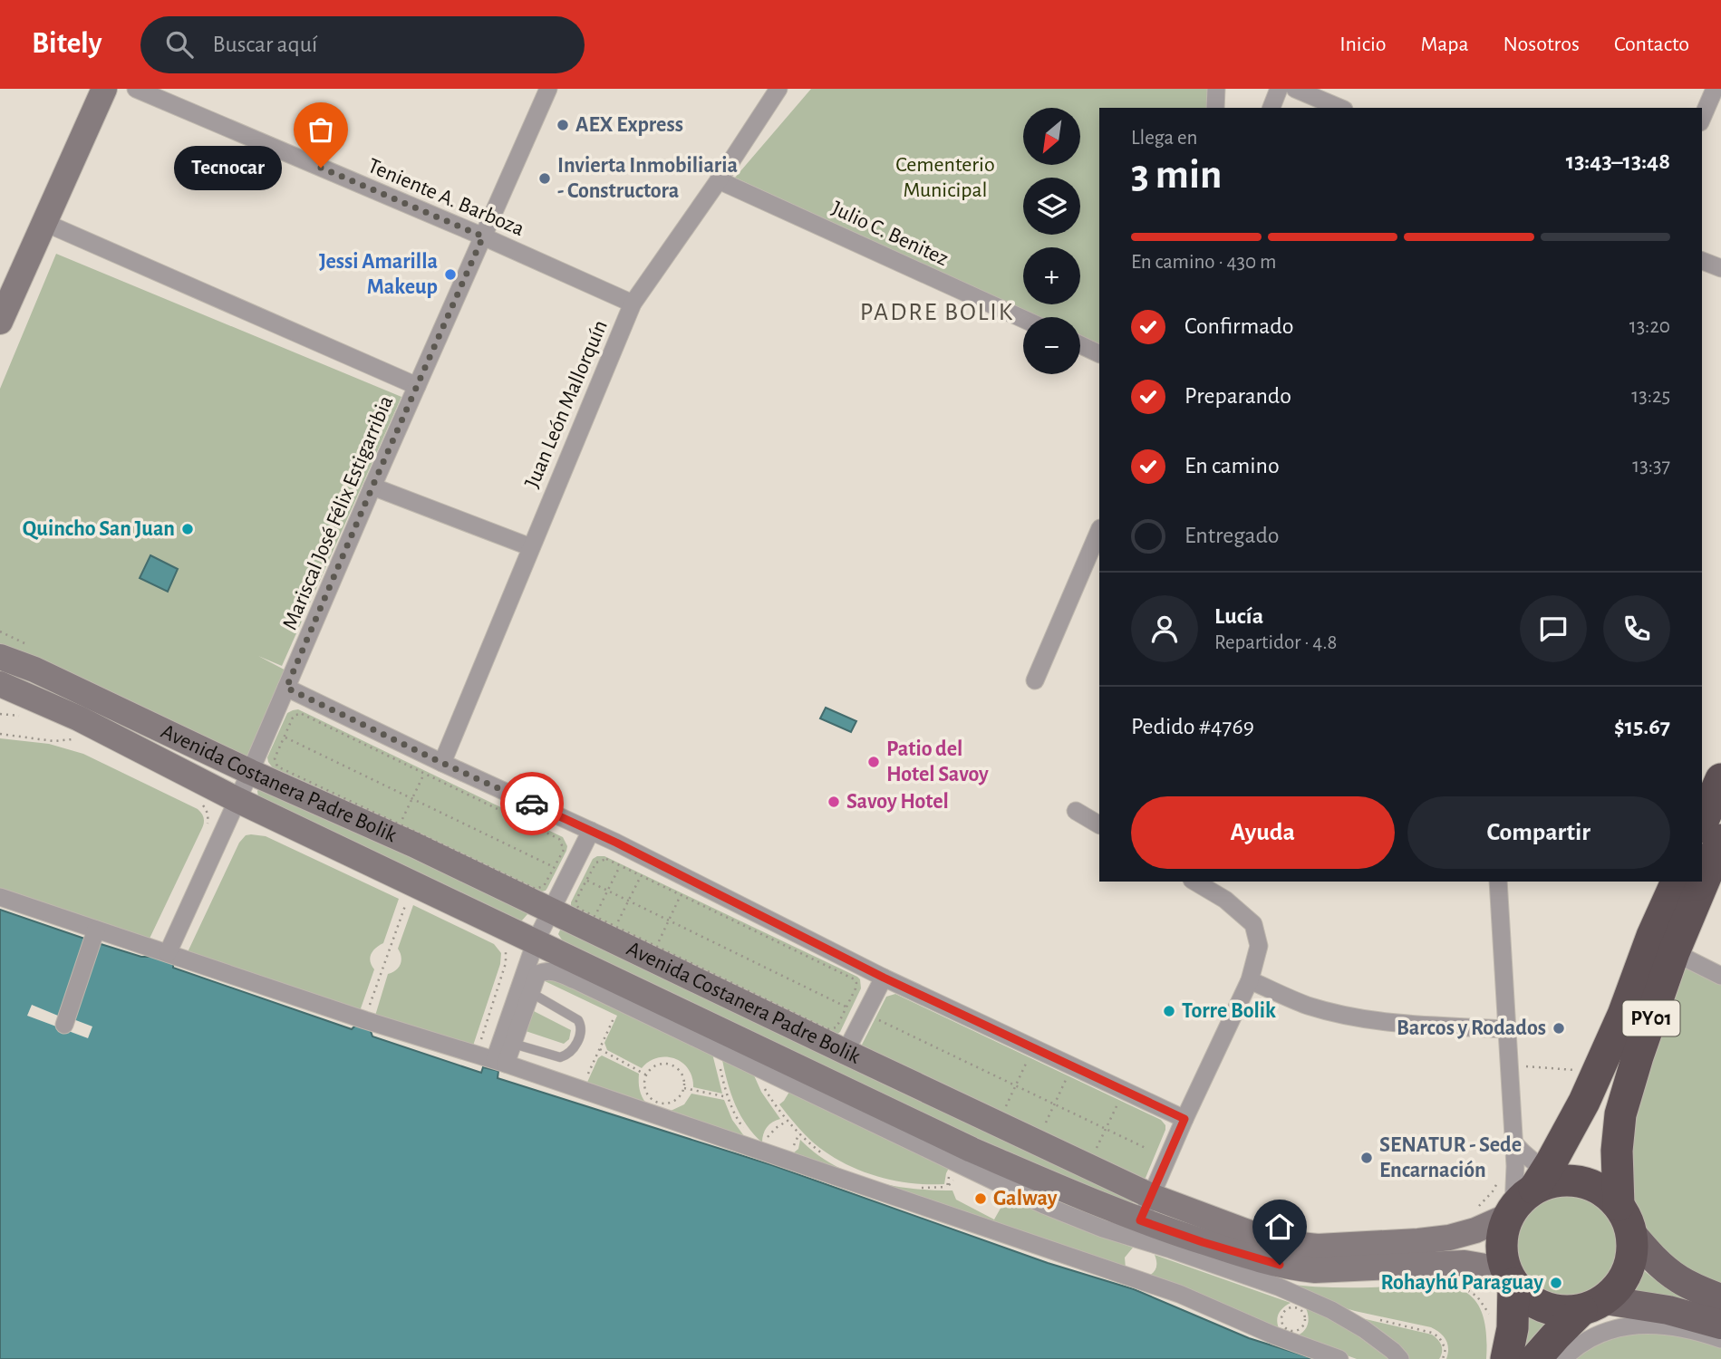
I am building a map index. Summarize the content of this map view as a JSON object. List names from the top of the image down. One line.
{"streets":{"highway":["PY01"],"main road":["Avenida Costanera Padre Bolik"],"street":["Teniente A. Barboza","Julio C. Benitez","Juan León Mallorquín","Mariscal José Félix Estigarribia"]},"crossings":[["Teniente A. Barboza","Juan León Mallorquín"],["Teniente A. Barboza","Mariscal José Félix Estigarribia"],["Julio C. Benitez","Juan León Mallorquín"],["Mariscal José Félix Estigarribia","Avenida Costanera Padre Bolik"],["Avenida Costanera Padre Bolik","PY01"]],"districts":["PADRE BOLIK"],"parks":["Cementerio Municipal"],"places":["AEX Express","Tecnocar","Invierta Inmobiliaria - Constructora","Jessi Amarilla Makeup","Quincho San Juan","Patio del Hotel Savoy","Savoy Hotel","Torre Bolik","Barcos y Rodados","SENATUR - Sede Encarnación","Galway","Rohayhú Paraguay"],"north":"bottom left","page":{"header":"Bitely","search":"Buscar aquí","nav":["Inicio","Mapa","Nosotros","Contacto"],"map_buttons":["+","−"],"heading":["3 min","Llega en","13:43–13:48"],"panel":["Lucía","Repartidor · 4.8","Pedido #4769","$15.67"],"bubble":"Tecnocar","bar":"En camino · 430 m","list":[["Confirmado","13:20"],["Preparando","13:25"],["En camino","13:37"],"Entregado"],"buttons":["Ayuda","Compartir"]}}
